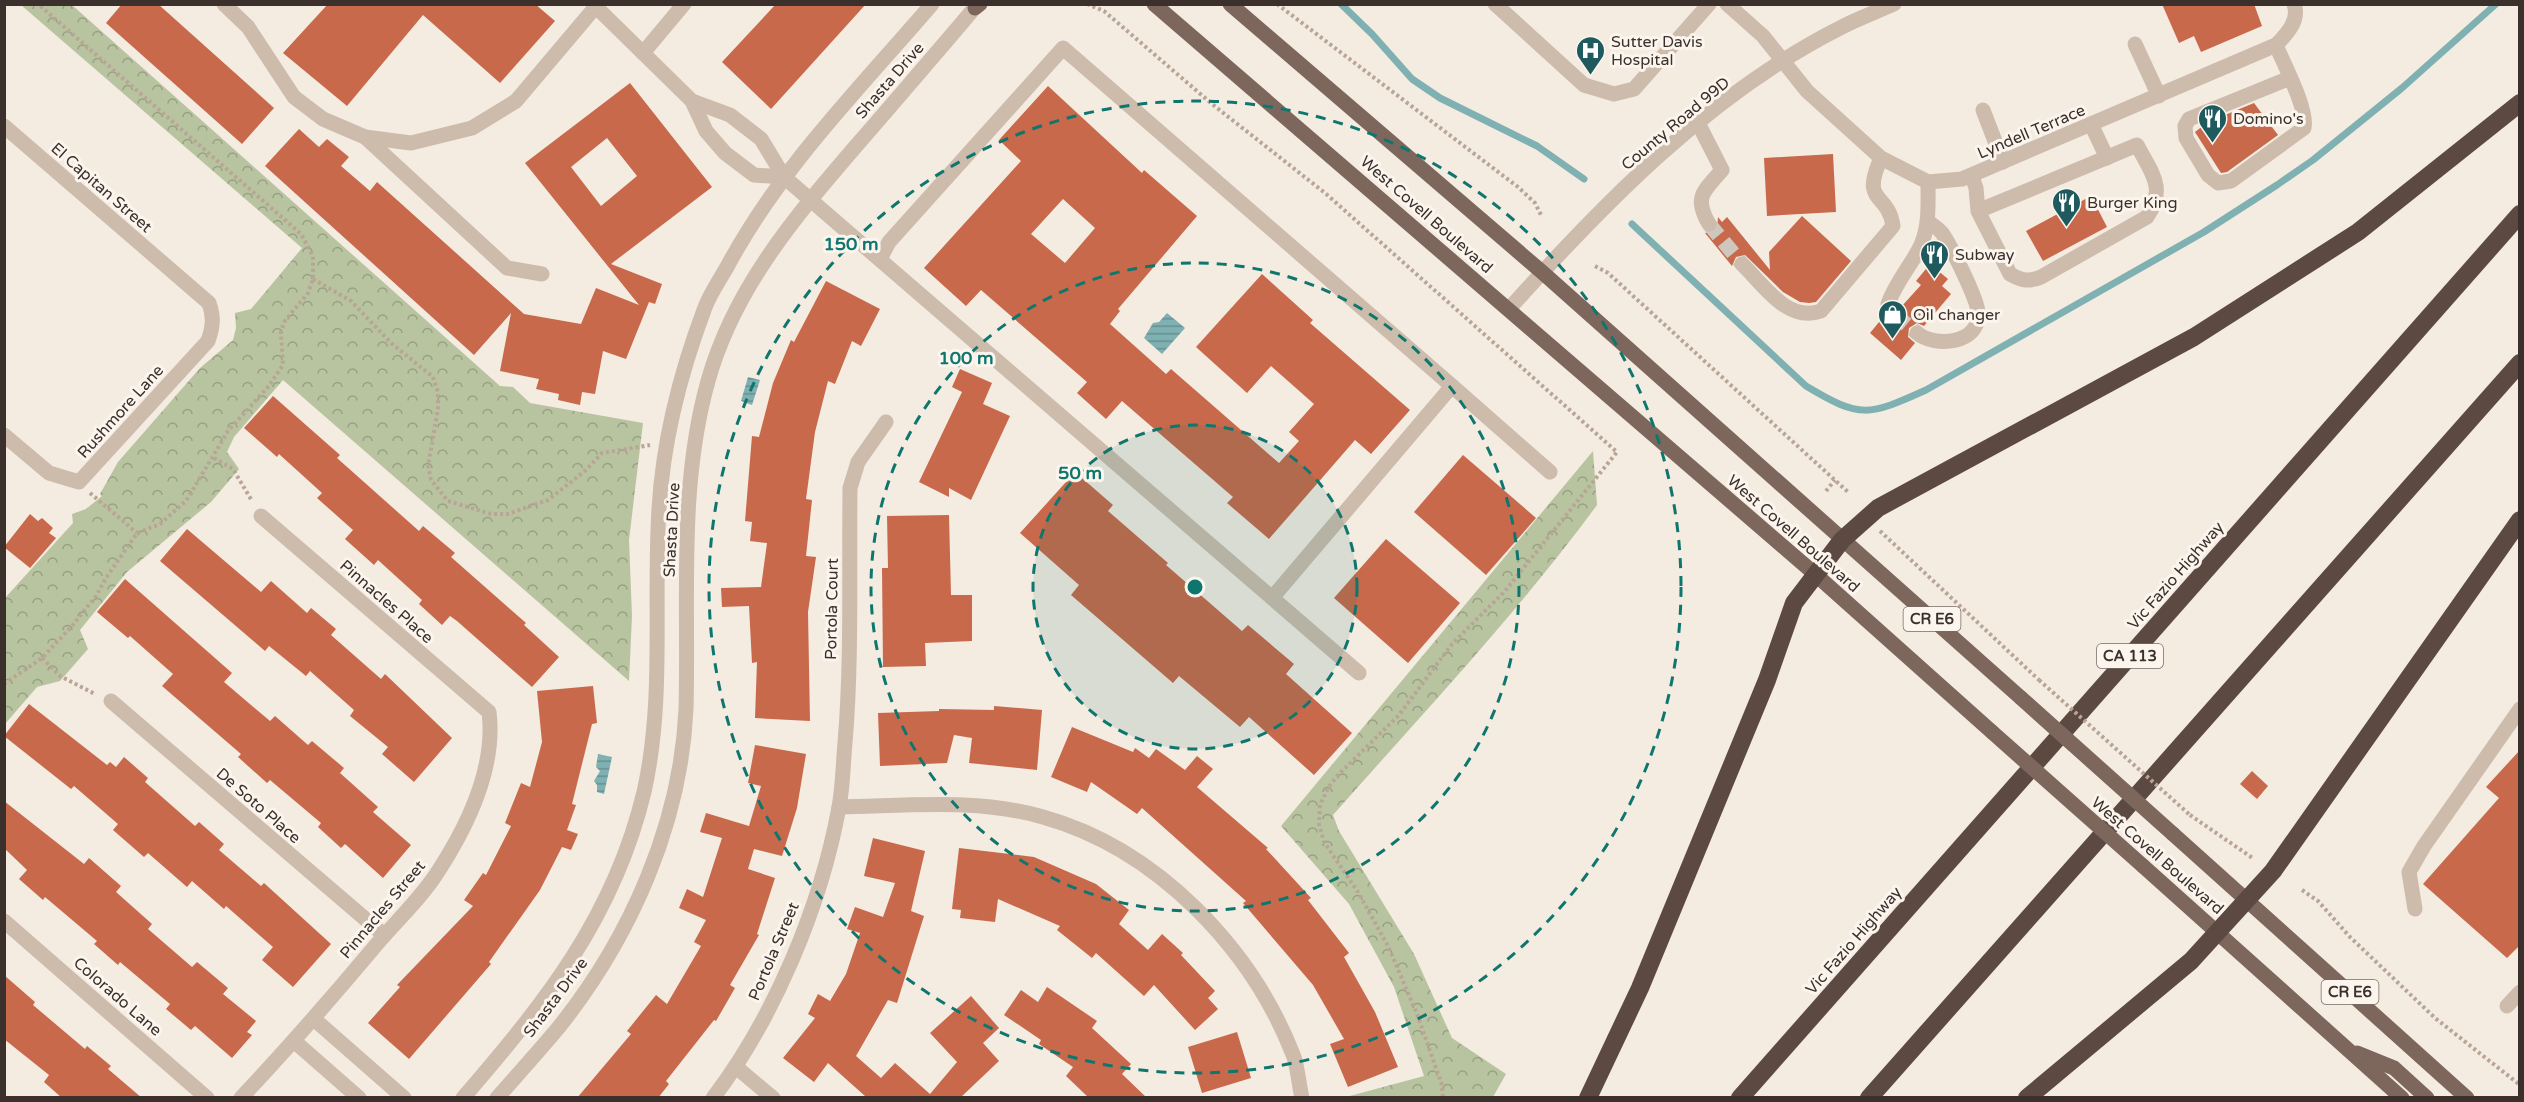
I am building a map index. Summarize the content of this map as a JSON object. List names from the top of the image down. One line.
{"streets":{"highway":["Vic Fazio Highway","CA 113"],"main road":["West Covell Boulevard","CR E6"],"street":["Shasta Drive","County Road 99D","Lyndell Terrace","El Capitan Street","Rushmore Lane","Pinnacles Place","Portola Court","De Soto Place","Pinnacles Street","Portola Street","Colorado Lane"]},"crossings":[["County Road 99D","West Covell Boulevard"],["El Capitan Street","Rushmore Lane"],["Pinnacles Place","Pinnacles Street"],["Portola Court","Portola Street"],["De Soto Place","Pinnacles Street"]],"places":{"hospital":["Sutter Davis Hospital"],"restaurant":["Domino's","Burger King","Subway"],"shop":["Oil changer"]},"rings":["150 m","100 m","50 m"]}
